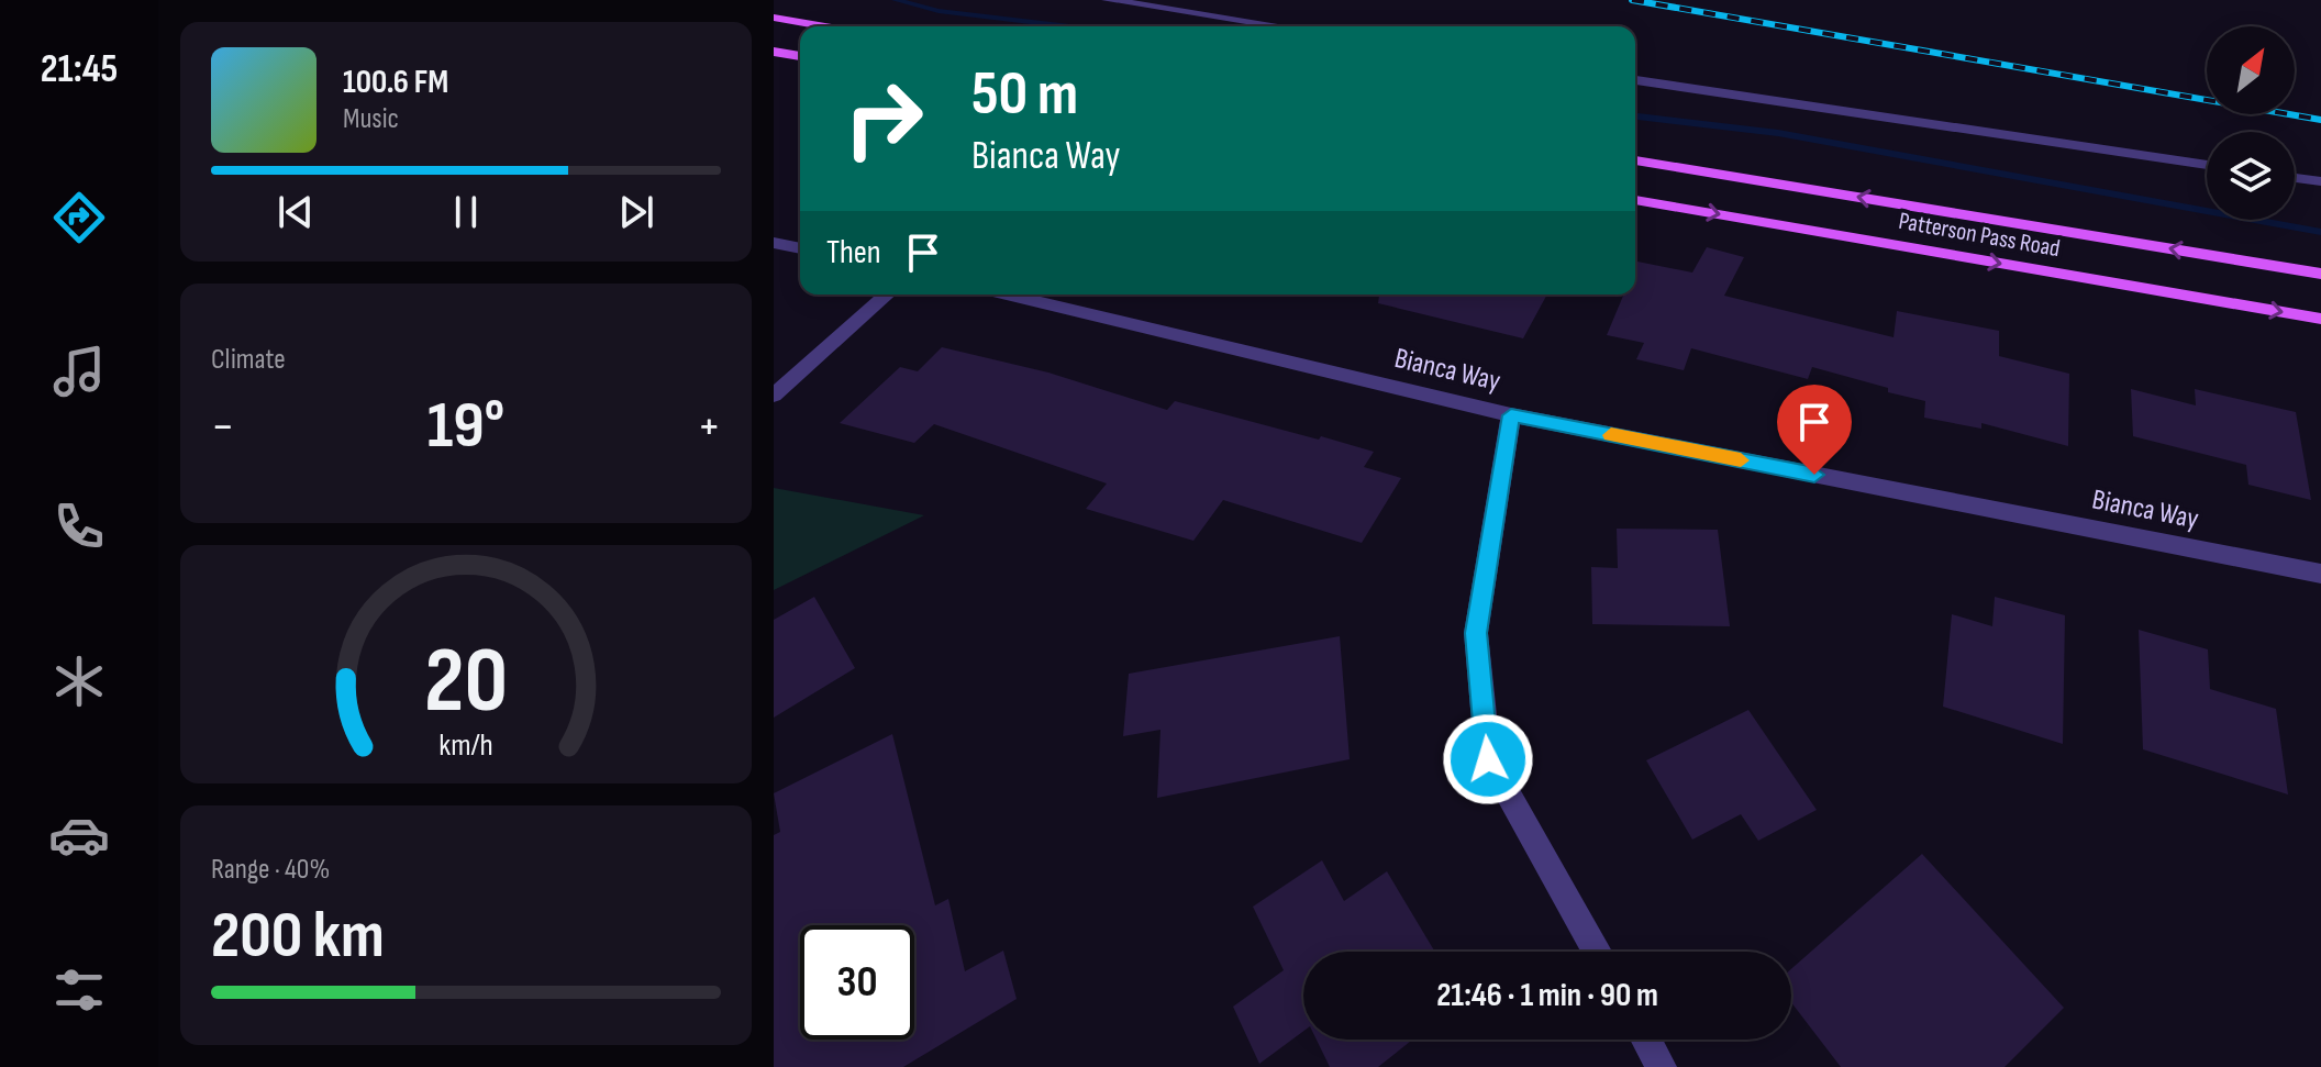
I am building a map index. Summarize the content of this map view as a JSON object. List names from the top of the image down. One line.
{"streets":{"main road":["Patterson Pass Road"],"street":["Bianca Way"]},"north":"top right","page":{"tabs":"21:45","turn":["50 m","Bianca Way"],"song":["100.6 FM","Music"],"then":"Then","tile":["Climate",["Range · 40%","200 km"]],"heat":["−","19°","+"],"limit":"30","trip":"21:46 · 1 min · 90 m","gauge":["20","km/h"]}}
